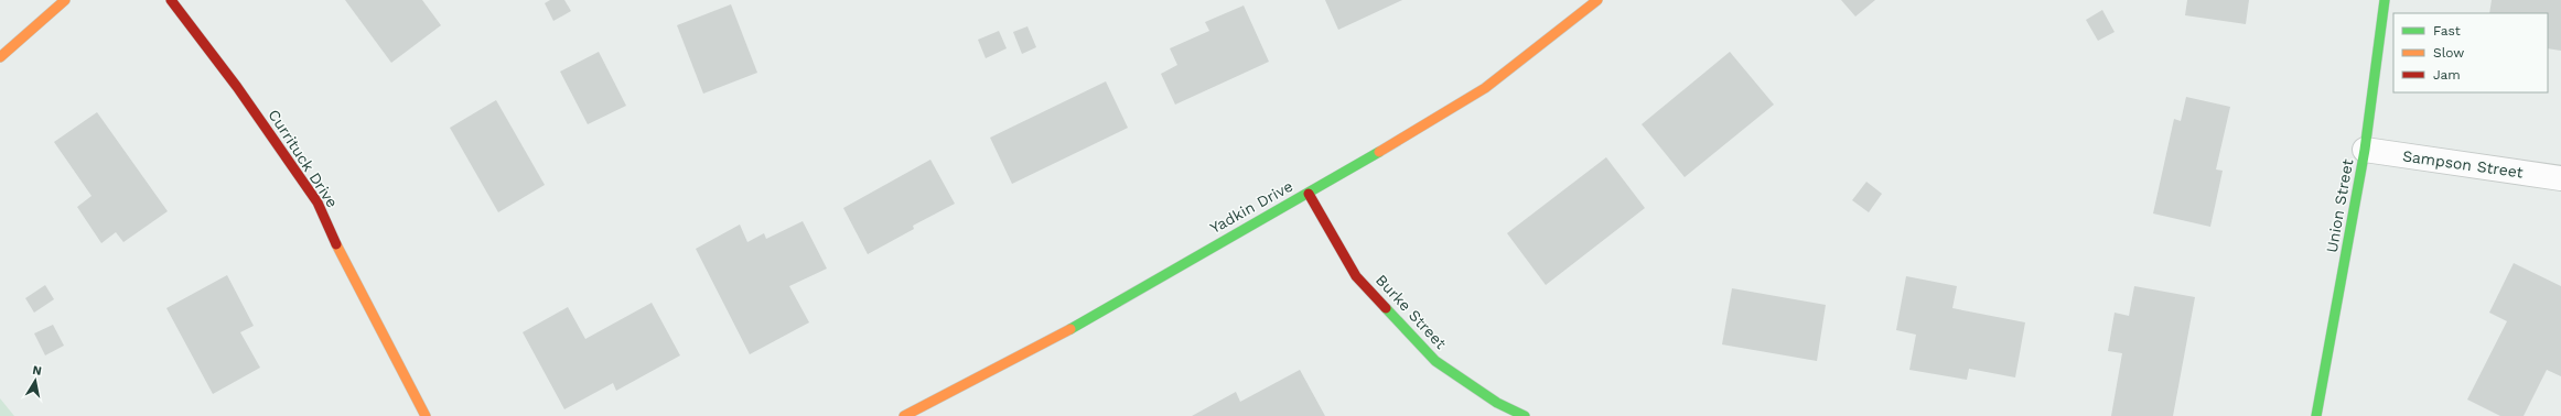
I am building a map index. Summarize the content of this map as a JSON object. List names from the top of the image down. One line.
{"streets":{"street":["Currituck Drive","Sampson Street","Union Street","Yadkin Drive","Burke Street"]},"crossings":[["Sampson Street","Union Street"],["Yadkin Drive","Burke Street"]],"legend":["Fast","Slow","Jam"],"north":"top"}
